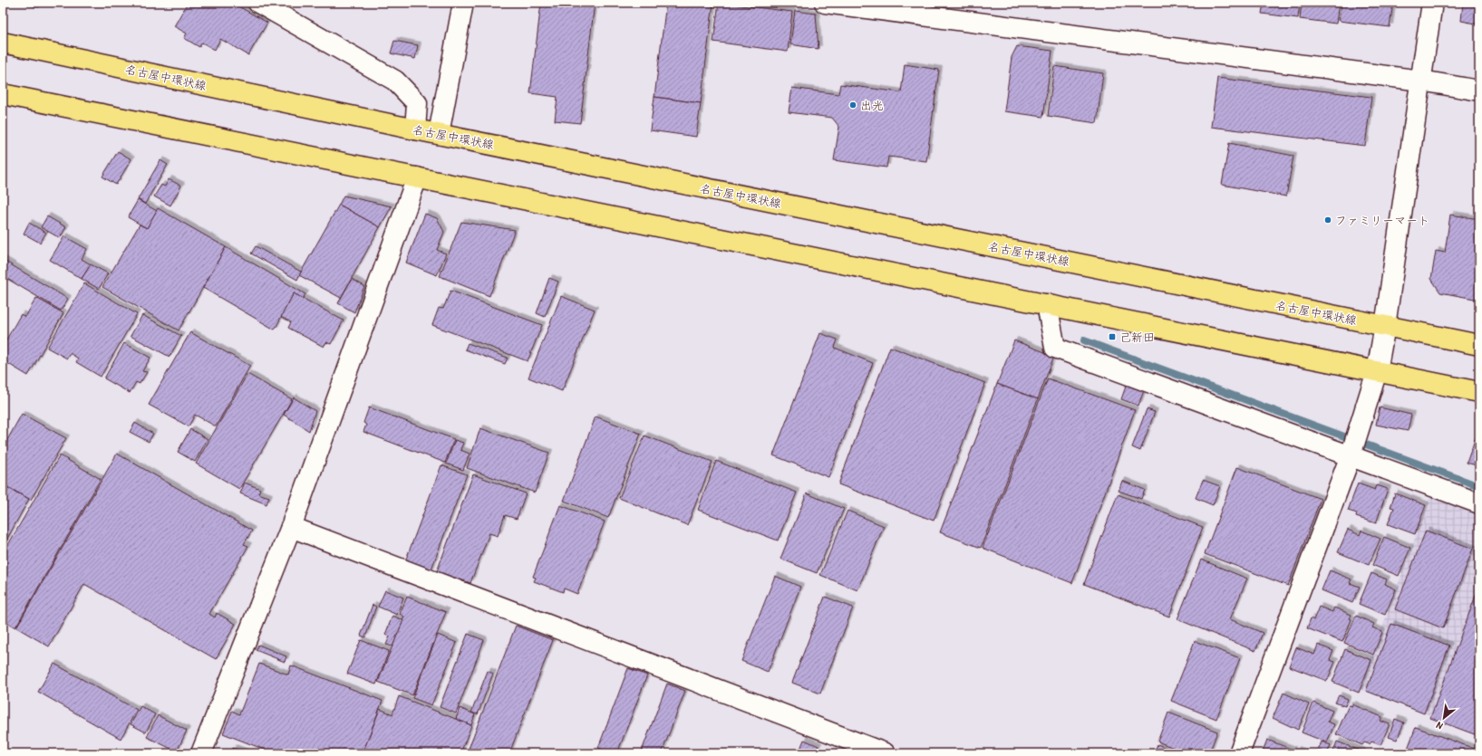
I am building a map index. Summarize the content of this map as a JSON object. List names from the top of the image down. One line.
{"streets":{"main road":["名古屋中環状線"]},"places":{"other":["出光","ファミリーマート"],"transit":["己新田"]},"north":"bottom left"}
